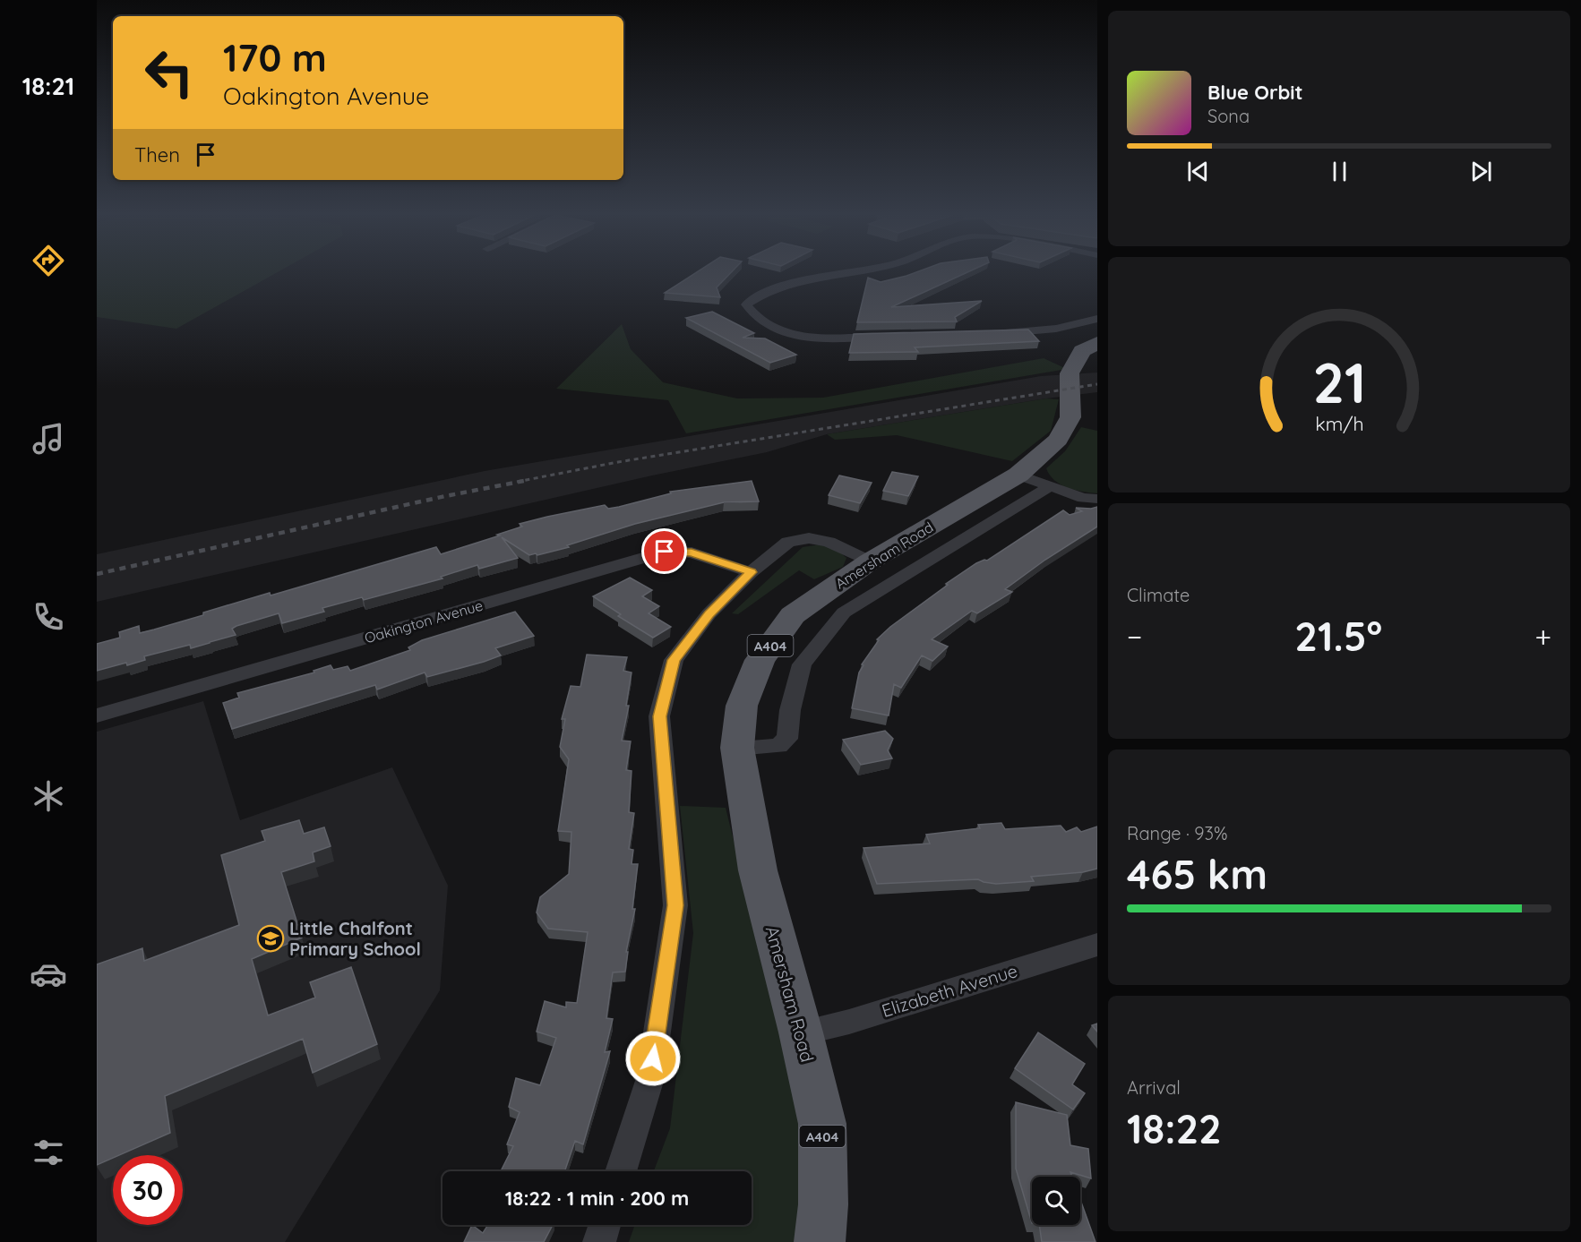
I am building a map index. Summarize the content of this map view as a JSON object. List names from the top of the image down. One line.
{"streets":{"main road":["Amersham Road","A404"],"street":["Oakington Avenue","Elizabeth Avenue"]},"crossings":[["Amersham Road","Elizabeth Avenue"]],"places":{"school or university":["Little Chalfont Primary School"]},"page":{"tabs":"18:21","turn":["170 m","Oakington Avenue"],"song":["Blue Orbit","Sona"],"then":"Then","tile":["Climate",["Range · 93%","465 km"],["Arrival","18:22"]],"heat":["−","21.5°","+"],"limit":"30","trip":"18:22 · 1 min · 200 m","gauge":["21","km/h"]}}
